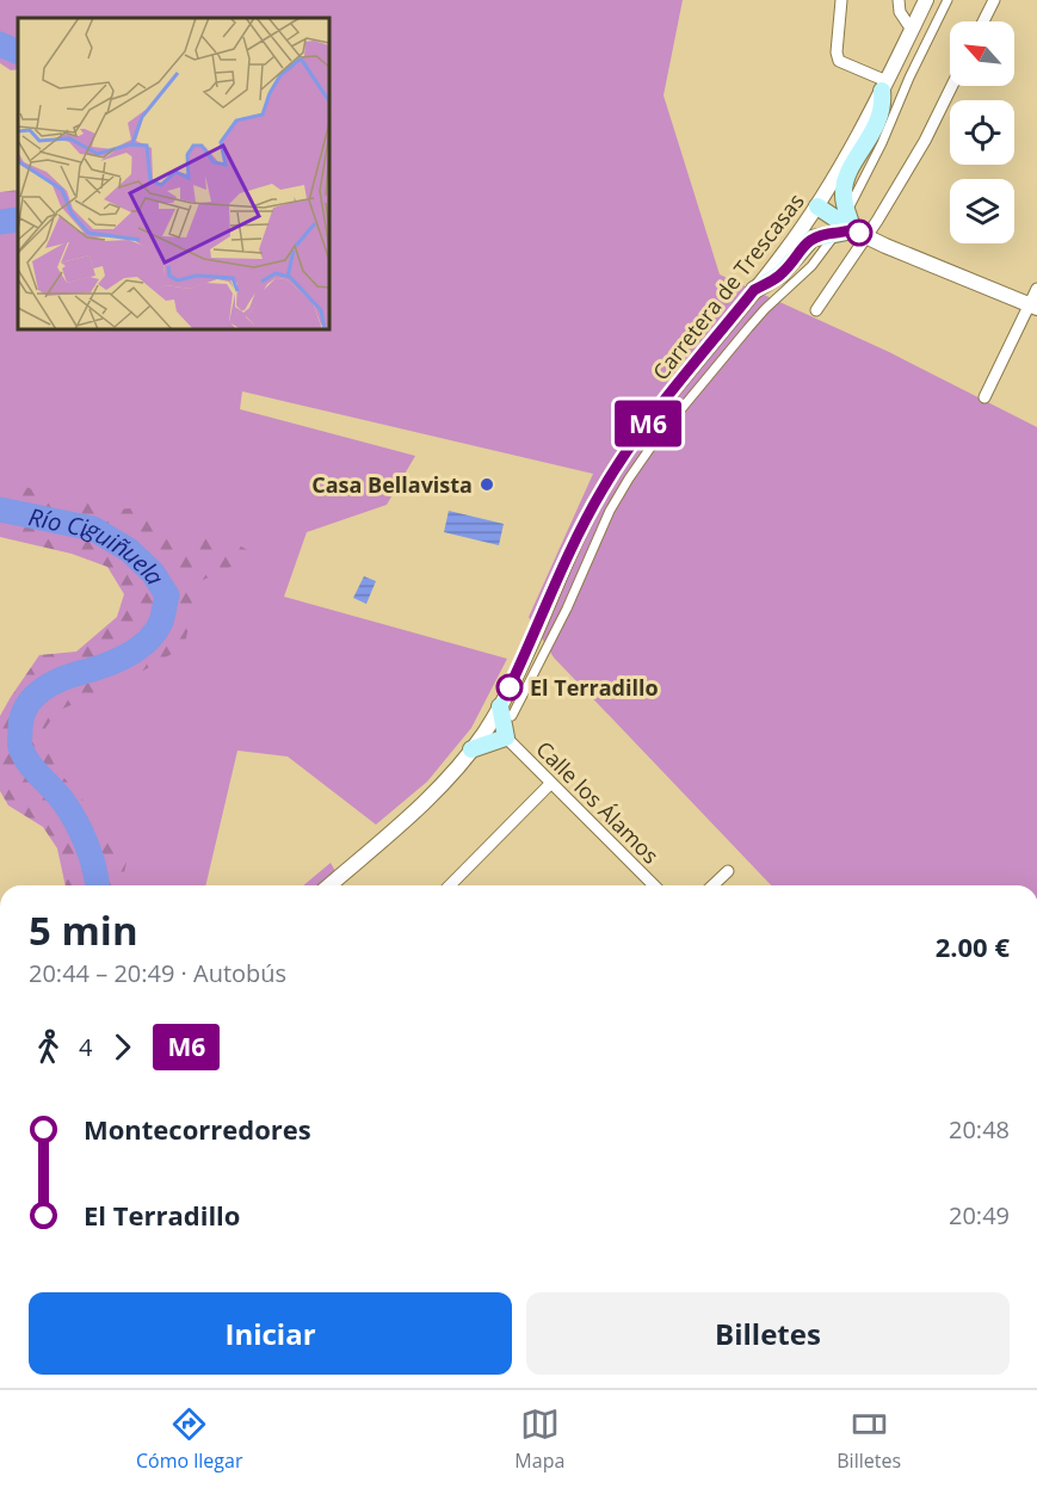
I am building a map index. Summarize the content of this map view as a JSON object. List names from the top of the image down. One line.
{"streets":{"street":["Carretera de Trescasas","Calle los Álamos"]},"water":["Río Ciguiñuela"],"places":["Casa Bellavista","El Terradillo"],"lines":["bus line M6"],"north":"top left","page":{"on_map":"M6","heading":["5 min","20:44 – 20:49 · Autobús","2.00 €"],"legs":["4","M6"],"list":[{"name":"Montecorredores","value":"20:48"},{"name":"El Terradillo","value":"20:49"}],"buttons":["Iniciar","Billetes"],"tabs":["Cómo llegar","Mapa","Billetes"]}}
